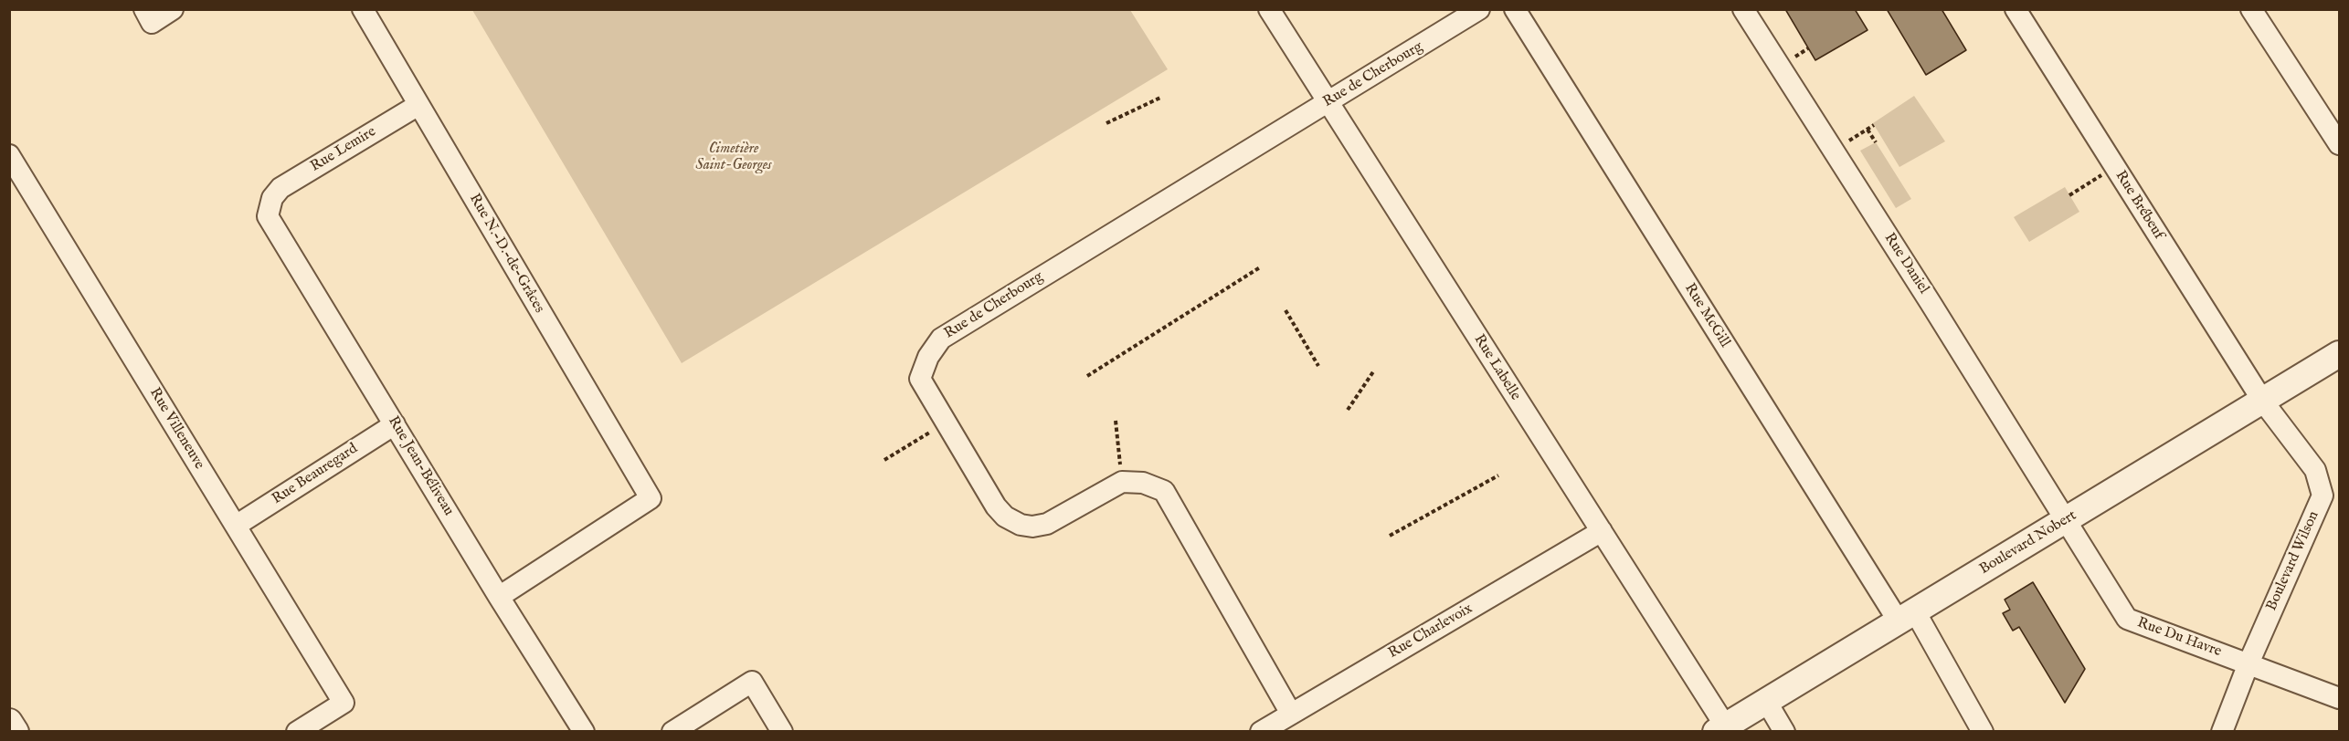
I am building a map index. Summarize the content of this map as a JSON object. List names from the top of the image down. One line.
{"streets":{"street":["Rue de Cherbourg","Rue Lemire","Rue Brébeuf","Rue N.-D.-de-Grâces","Rue Daniel","Rue McGill","Rue Labelle","Rue Villeneuve","Rue Jean-Béliveau","Rue Beauregard","Boulevard Nobert","Boulevard Wilson","Rue Charlevoix","Rue Du Havre"]},"crossings":[["Rue de Cherbourg","Rue Labelle"],["Rue Lemire","Rue N.-D.-de-Grâces"],["Rue Lemire","Rue Jean-Béliveau"],["Rue Brébeuf","Boulevard Nobert"],["Rue Brébeuf","Boulevard Wilson"],["Rue N.-D.-de-Grâces","Rue Jean-Béliveau"],["Rue Daniel","Boulevard Nobert"],["Rue Daniel","Rue Du Havre"],["Rue McGill","Boulevard Nobert"],["Rue Labelle","Boulevard Nobert"],["Rue Labelle","Rue Charlevoix"],["Rue Villeneuve","Rue Beauregard"],["Rue Jean-Béliveau","Rue Beauregard"],["Boulevard Nobert","Boulevard Wilson"],["Boulevard Nobert","Rue Du Havre"],["Boulevard Wilson","Rue Du Havre"]],"parks":["Cimetière Saint-Georges"]}
